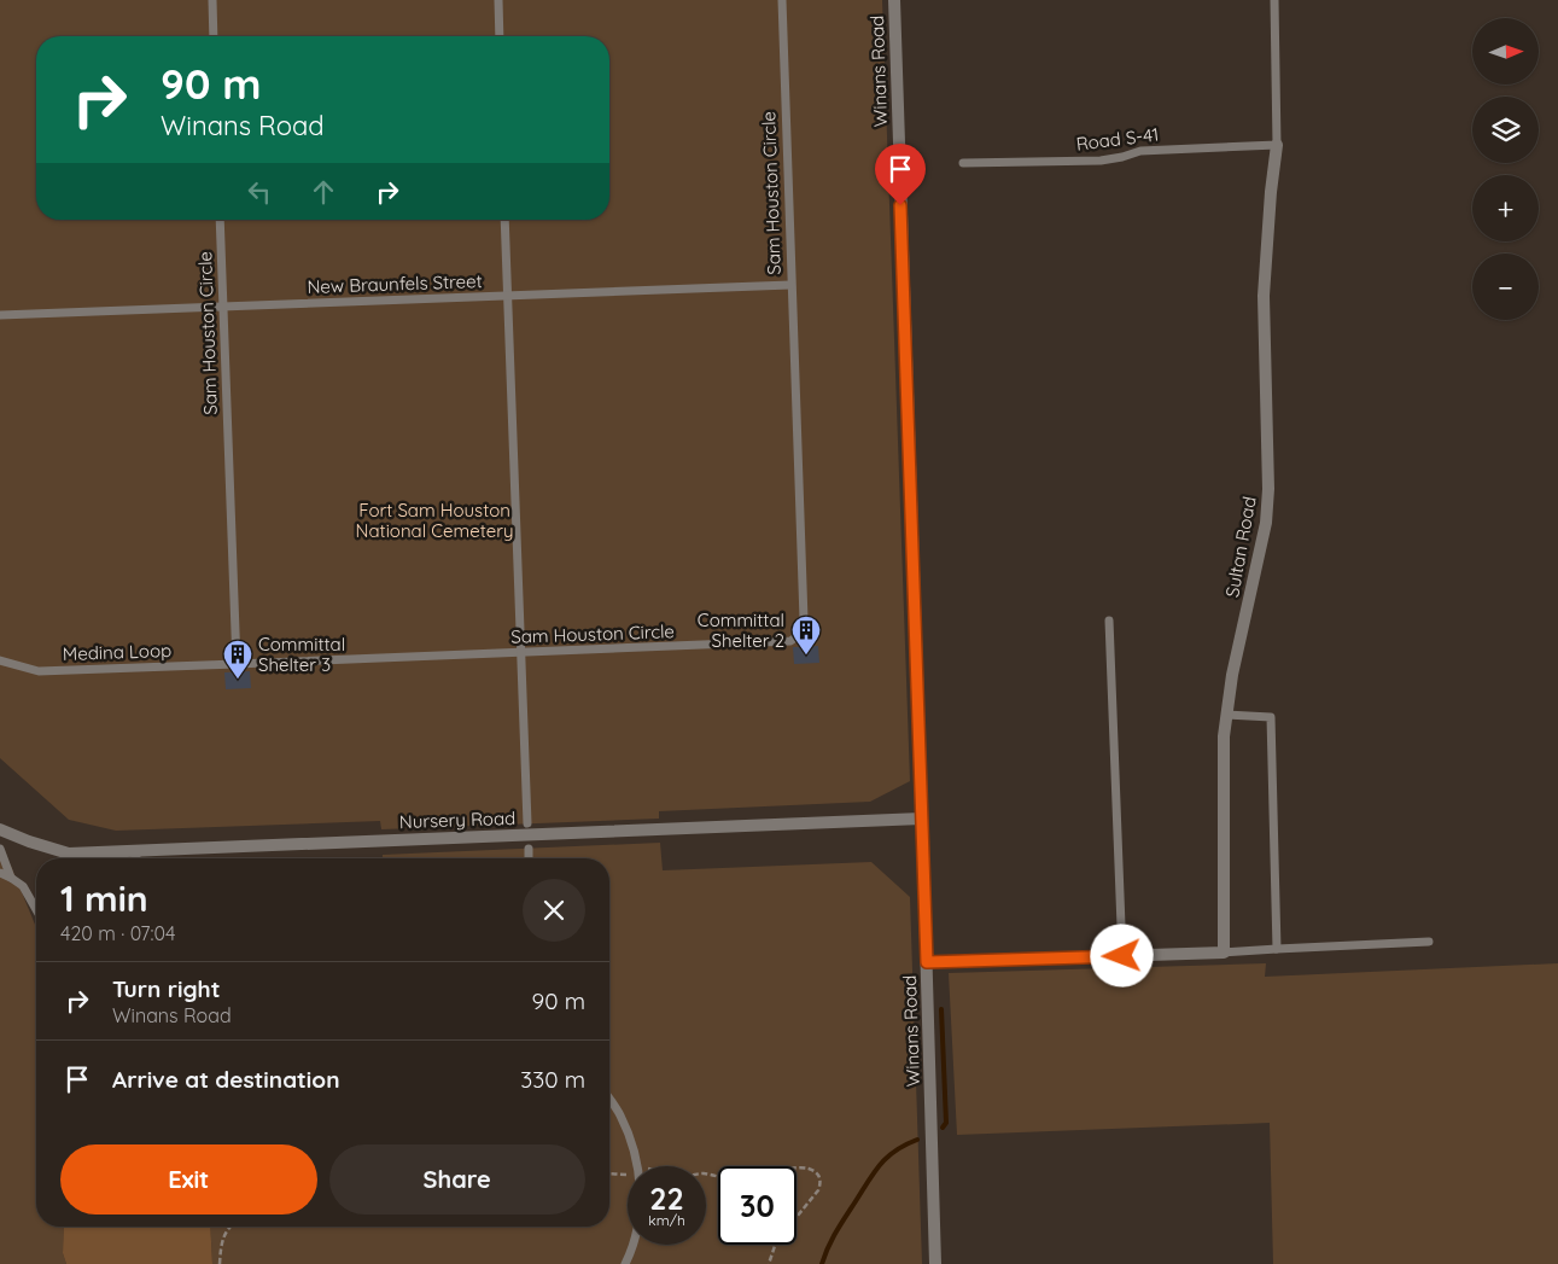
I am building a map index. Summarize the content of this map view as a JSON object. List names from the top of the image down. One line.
{"streets":{"street":["Winans Road","Sultan Road","Nursery Road"],"lane":["Road S-41","Sam Houston Circle","New Braunfels Street","Medina Loop"]},"crossings":[["Winans Road","Nursery Road"],["Road S-41","Sultan Road"],["Sam Houston Circle","New Braunfels Street"],["Sam Houston Circle","Medina Loop"]],"parks":["Fort Sam Houston National Cemetery"],"places":{"building":["Committal Shelter 2","Committal Shelter 3"]},"north":"right","page":{"map_buttons":["+","−"],"turn":["90 m","Winans Road"],"heading":["1 min","420 m · 07:04"],"list":[{"name":"Turn right","note":"Winans Road","value":"90 m"},{"name":"Arrive at destination","value":"330 m"}],"buttons":["Exit","Share"],"speed":"22 km/h","limit":"30"}}
